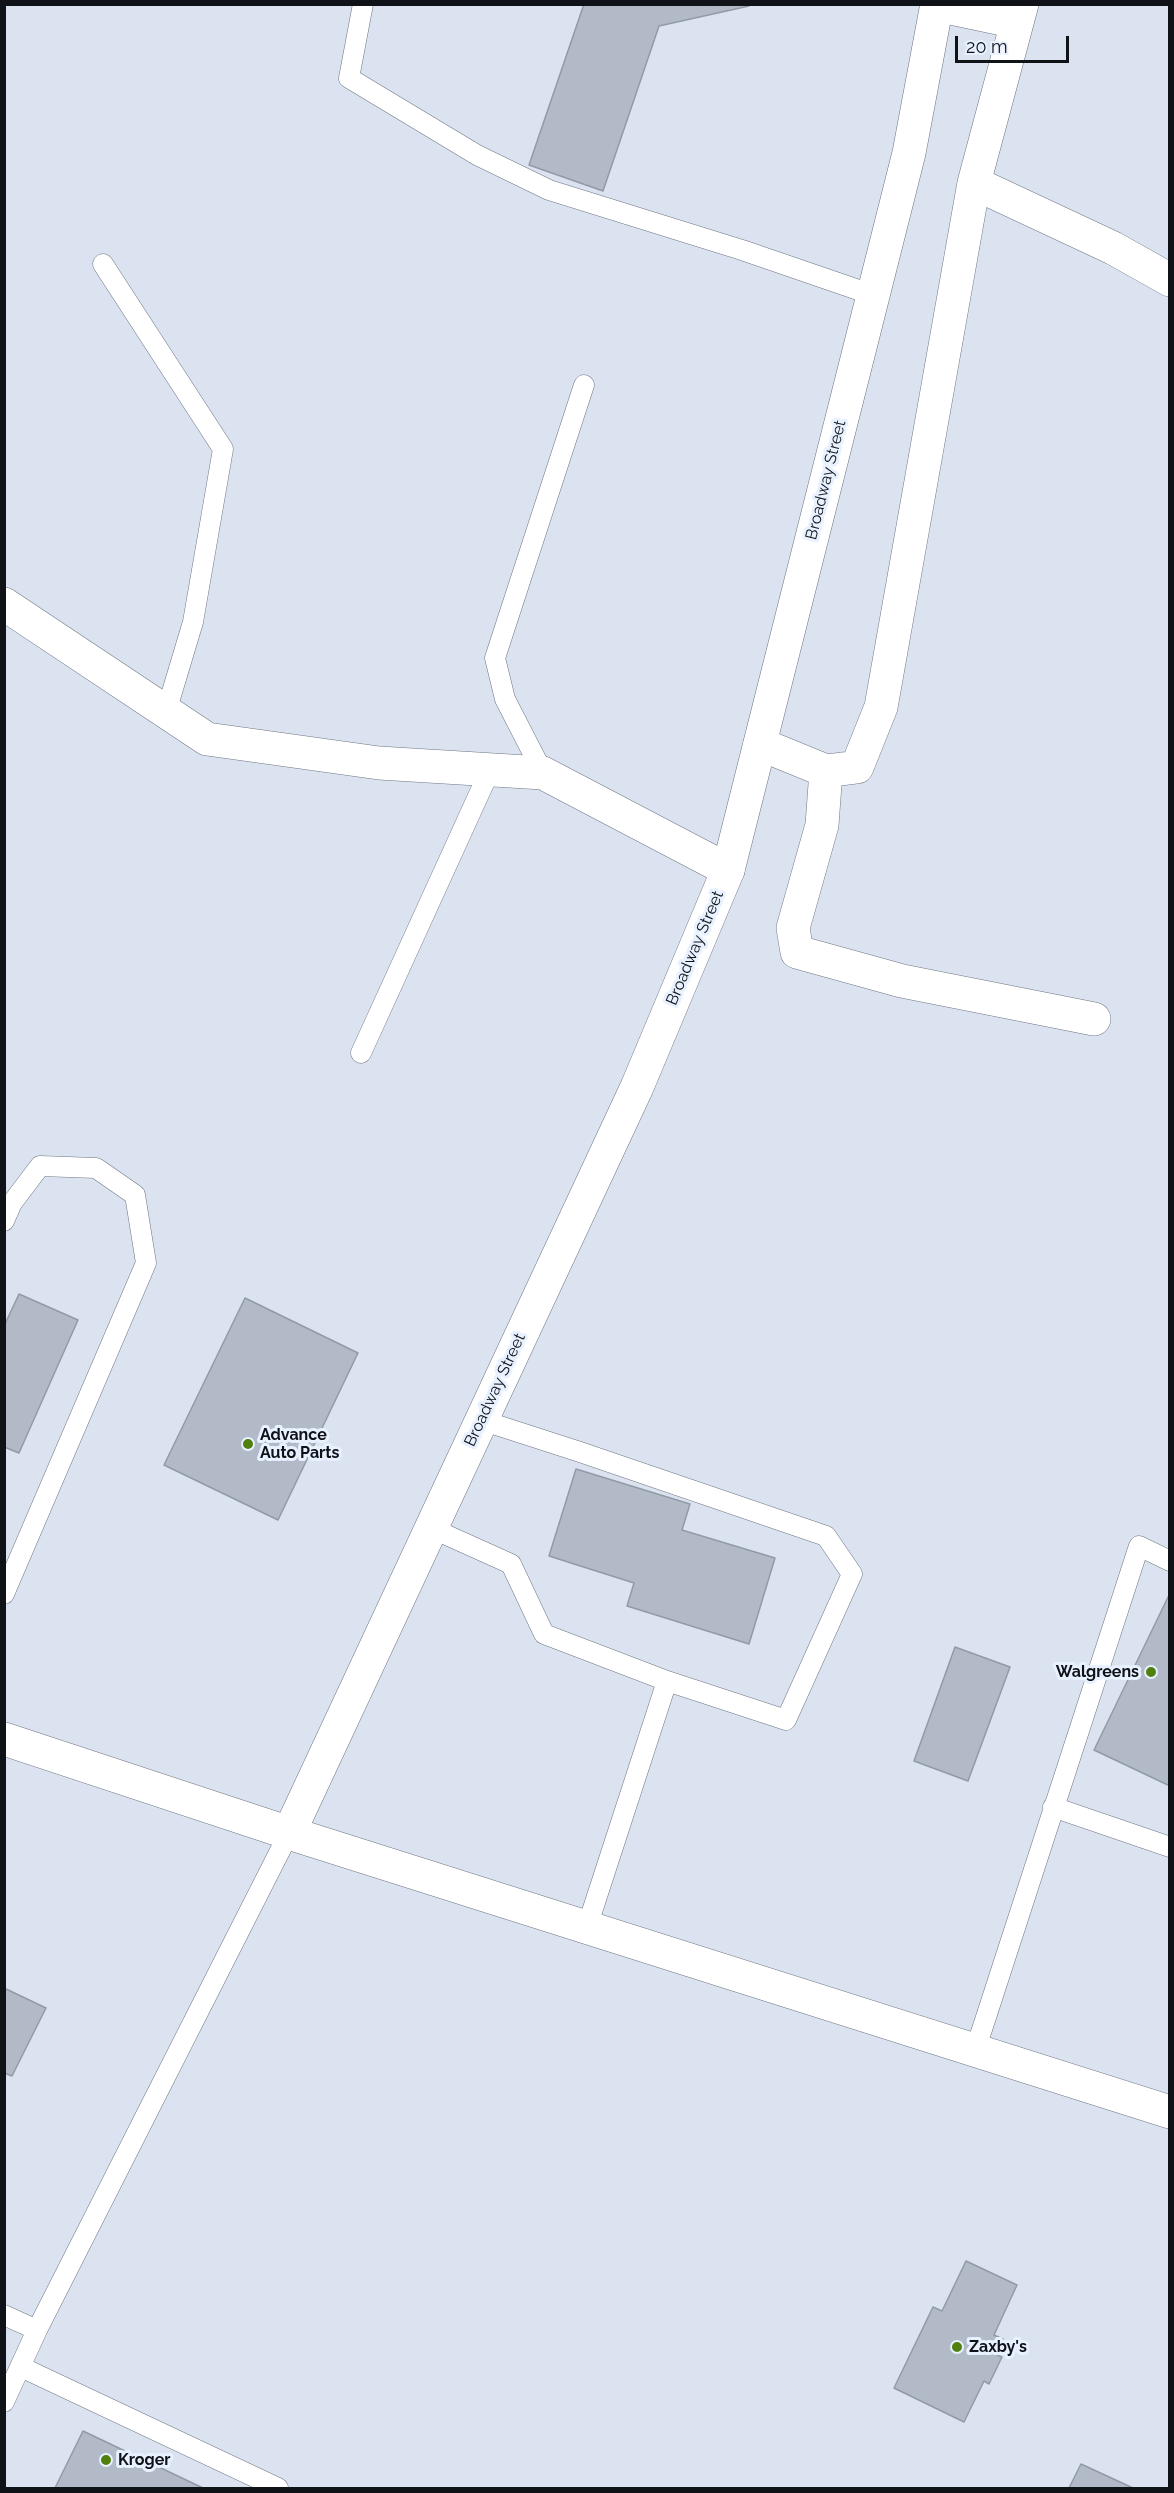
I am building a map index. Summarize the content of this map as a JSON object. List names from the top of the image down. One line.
{"streets":{"street":["Broadway Street"]},"places":["Advance Auto Parts","Walgreens","Zaxby's","Kroger"],"scale_bar":"20 m"}
